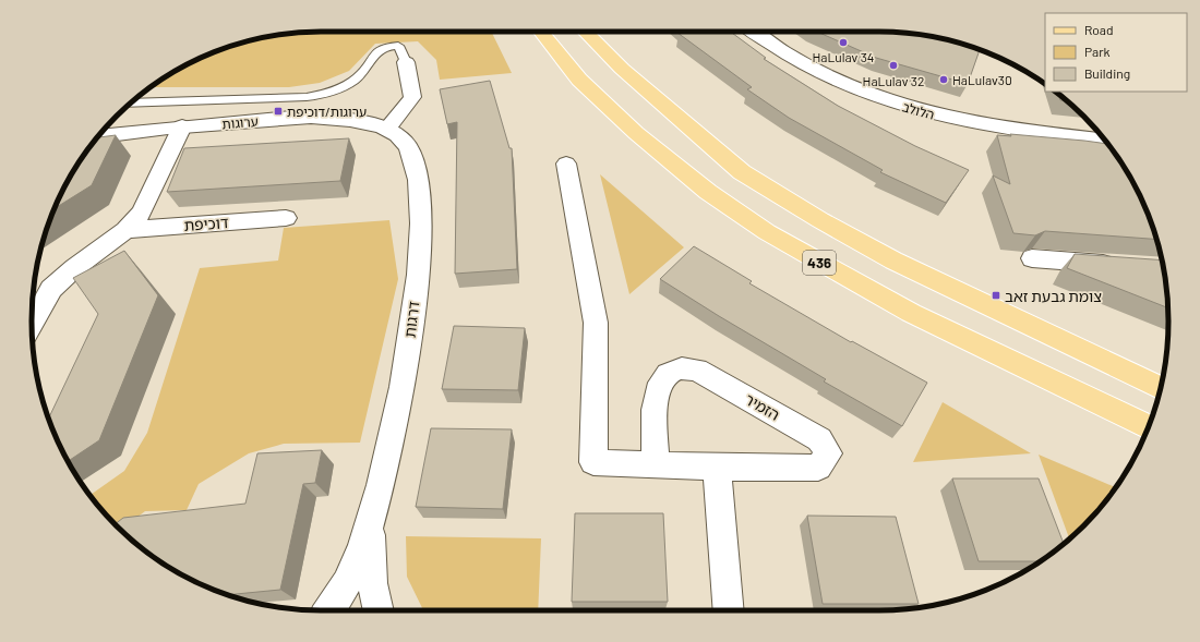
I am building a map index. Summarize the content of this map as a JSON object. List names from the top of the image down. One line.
{"streets":{"main road":["436"],"street":["הלולב","ערוגות","דוכיפת","דרגות","הזמיר"]},"crossings":[["ערוגות","דרגות"]],"places":{"other":["HaLulav 34","HaLulav 32","HaLulav30"],"transit":["ערוגות/דוכיפת","צומת גבעת זאב"]},"legend":["Road","Park","Building"]}
